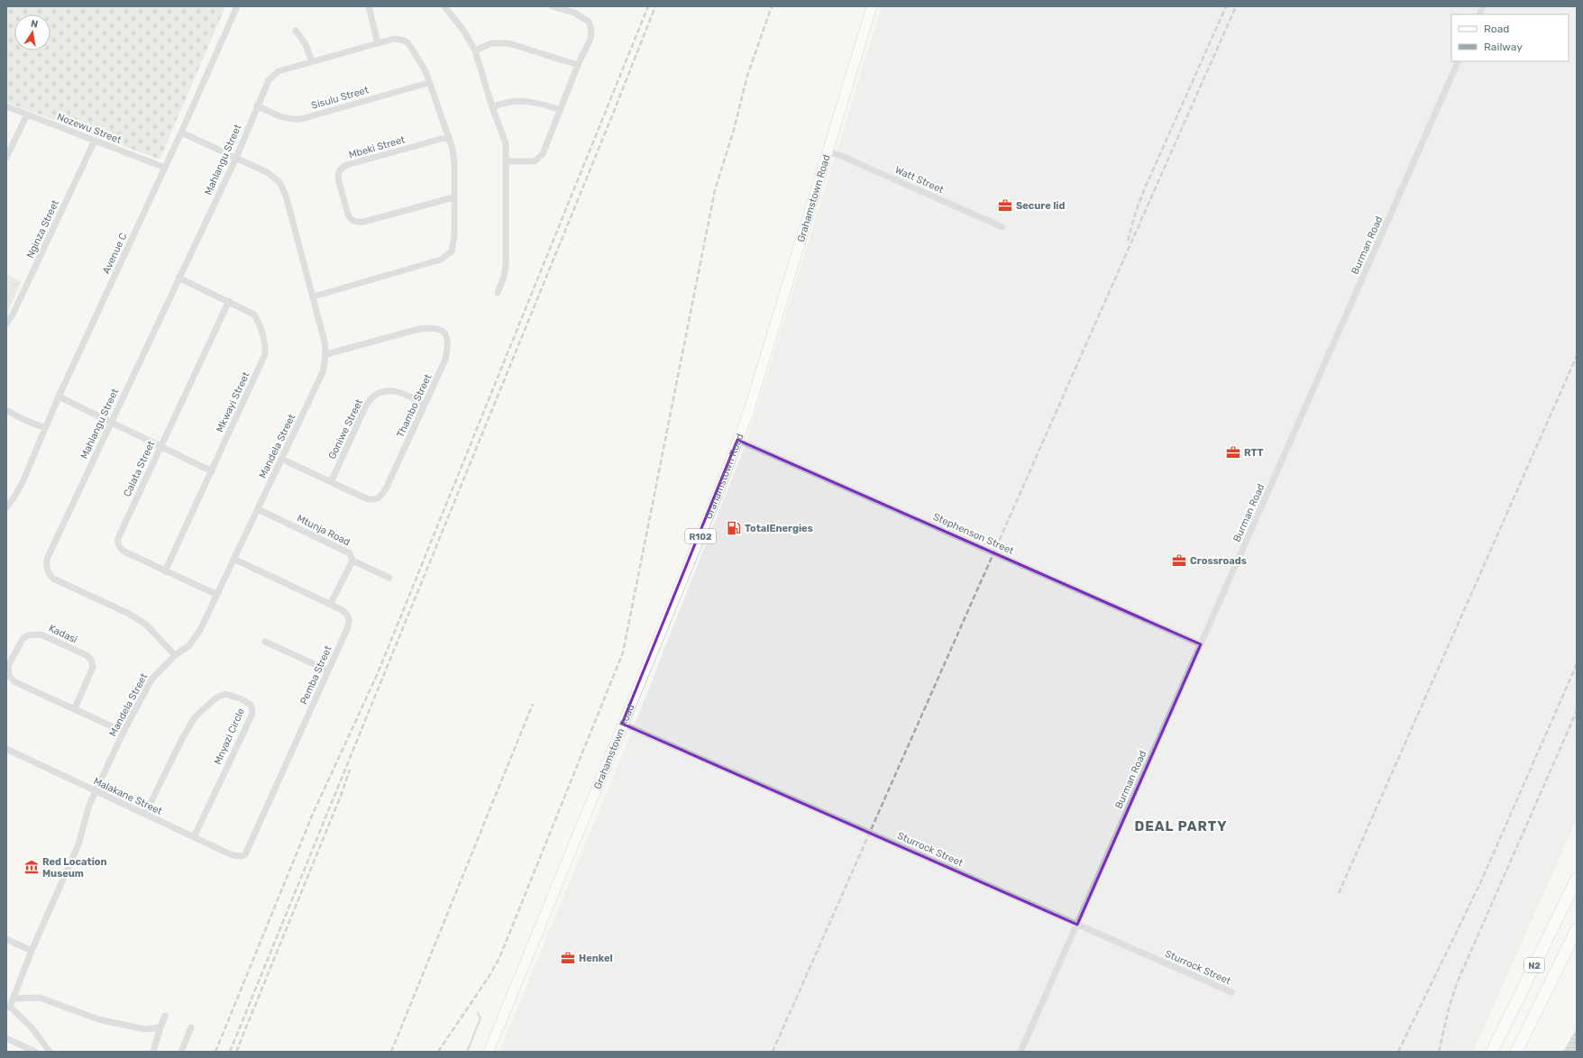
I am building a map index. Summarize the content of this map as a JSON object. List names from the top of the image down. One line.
{"streets":{"highway":["N2"],"main road":["Grahamstown Road","R102"],"street":["Sisulu Street","Nozewu Street","Mbeki Street","Mahlangu Street","Watt Street","Nginza Street","Burman Road","Avenue C","Mkwayi Street","Thambo Street","Goniwe Street","Mandela Street","Calata Street","Mtunja Road","Stephenson Street","Kadasi","Pemba Street","Mnyazi Circle","Malakane Street","Sturrock Street"]},"crossings":[["Sisulu Street","Mahlangu Street"],["Nozewu Street","Nginza Street"],["Nozewu Street","Avenue C"],["Mbeki Street","Mahlangu Street"],["Mahlangu Street","Mkwayi Street"],["Mahlangu Street","Mandela Street"],["Watt Street","Grahamstown Road"],["Grahamstown Road","Stephenson Street"],["Grahamstown Road","Sturrock Street"],["Burman Road","Stephenson Street"],["Burman Road","Sturrock Street"],["Avenue C","Mandela Street"],["Mkwayi Street","Calata Street"],["Thambo Street","Goniwe Street"],["Thambo Street","Mandela Street"],["Mandela Street","Calata Street"],["Mandela Street","Mtunja Road"],["Mandela Street","Kadasi"],["Mandela Street","Pemba Street"],["Mandela Street","Malakane Street"],["Mtunja Road","Pemba Street"],["Pemba Street","Malakane Street"],["Mnyazi Circle","Malakane Street"]],"districts":["DEAL PARTY"],"places":{"office":["Secure lid","RTT","Crossroads","Henkel"],"fuel station":["TotalEnergies"],"museum":["Red Location Museum"]},"legend":["Road","Railway"],"north":"top"}
